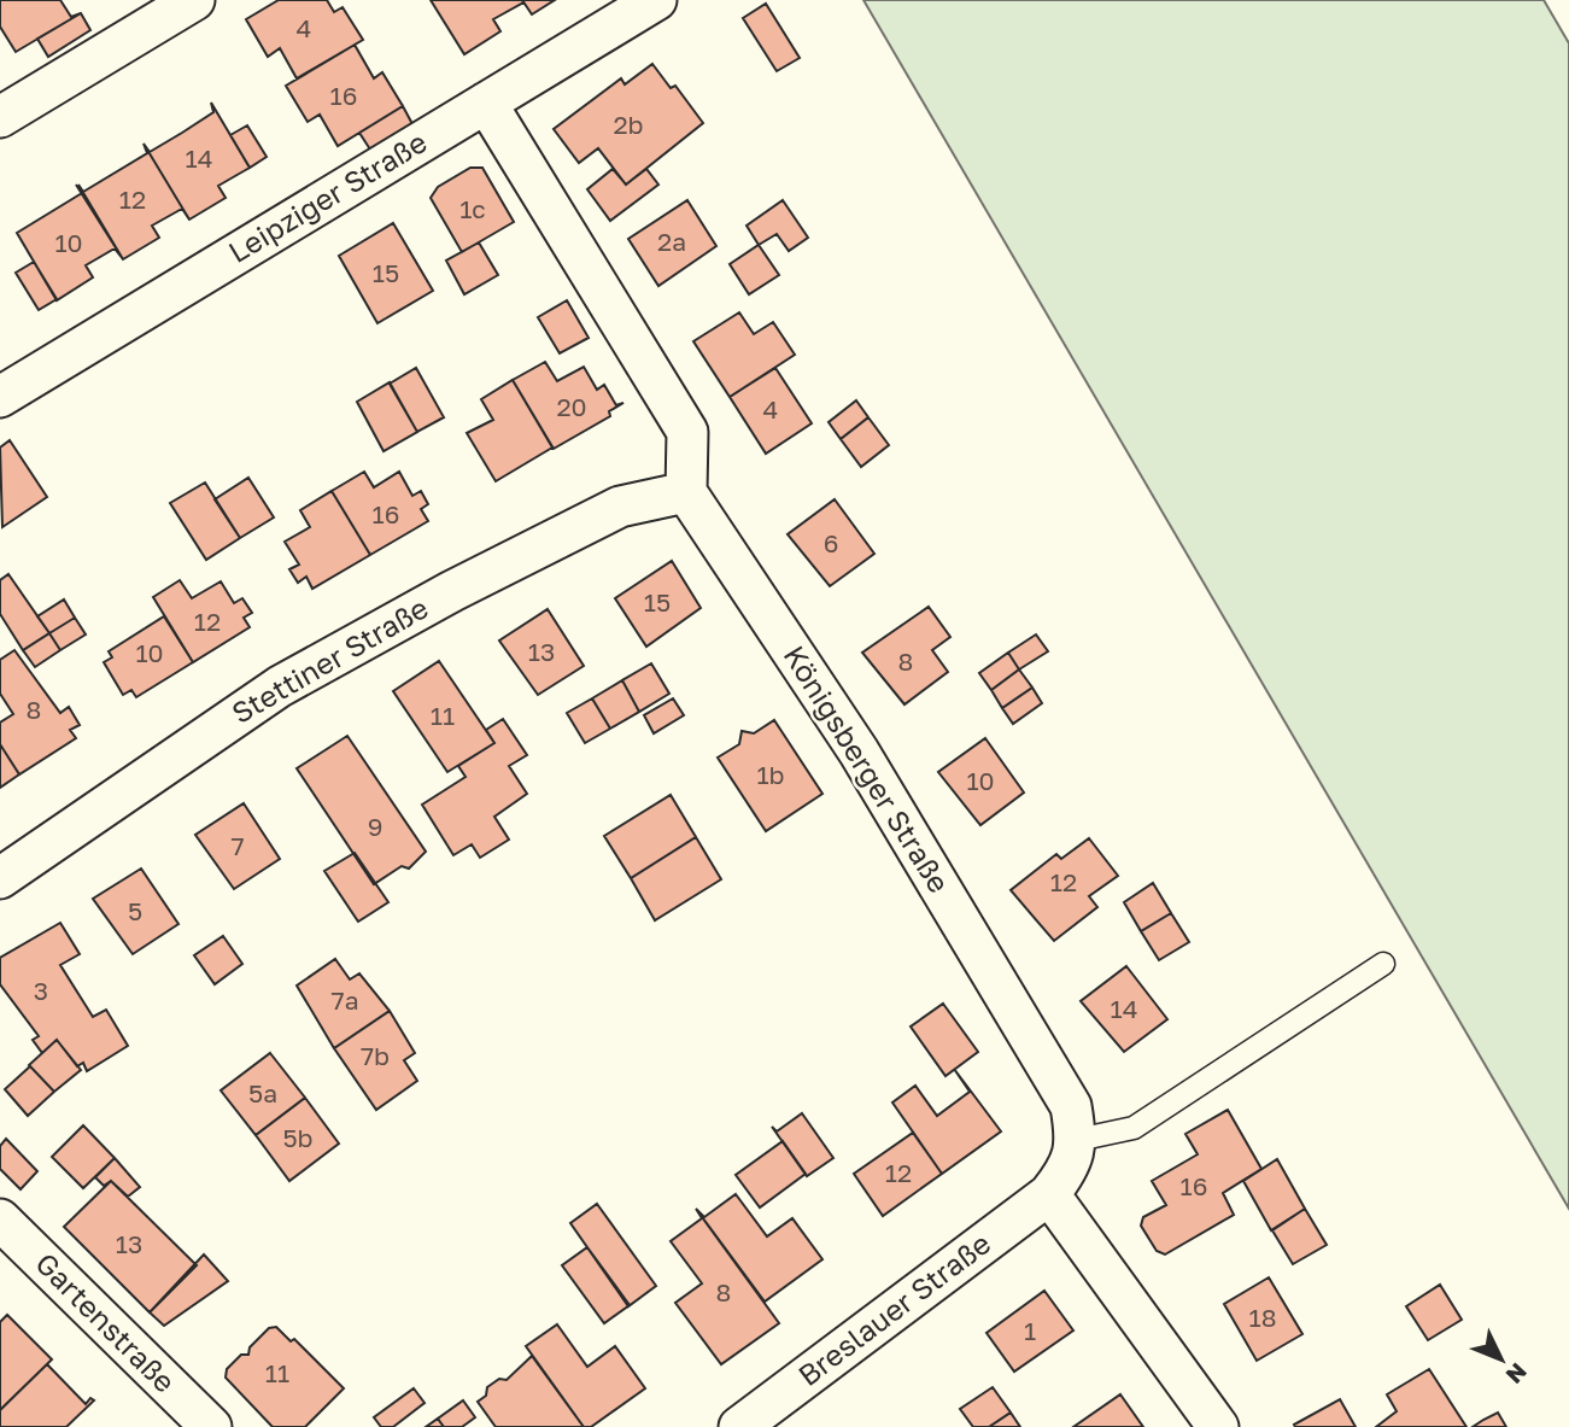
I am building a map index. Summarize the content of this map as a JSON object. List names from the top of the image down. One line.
{"streets":{"street":["Leipziger Straße","Stettiner Straße","Königsberger Straße","Breslauer Straße","Gartenstraße"]},"crossings":[["Stettiner Straße","Königsberger Straße"]],"house_numbers":["4","16","2b","14","12","1c","2a","10","15","20","4","16","6","15","12","13","10","8","8","11","1b","10","9","7","12","5","3","7a","14","7b","5a","5b","12","16","13","8","18","1","11"],"north":"bottom right"}
